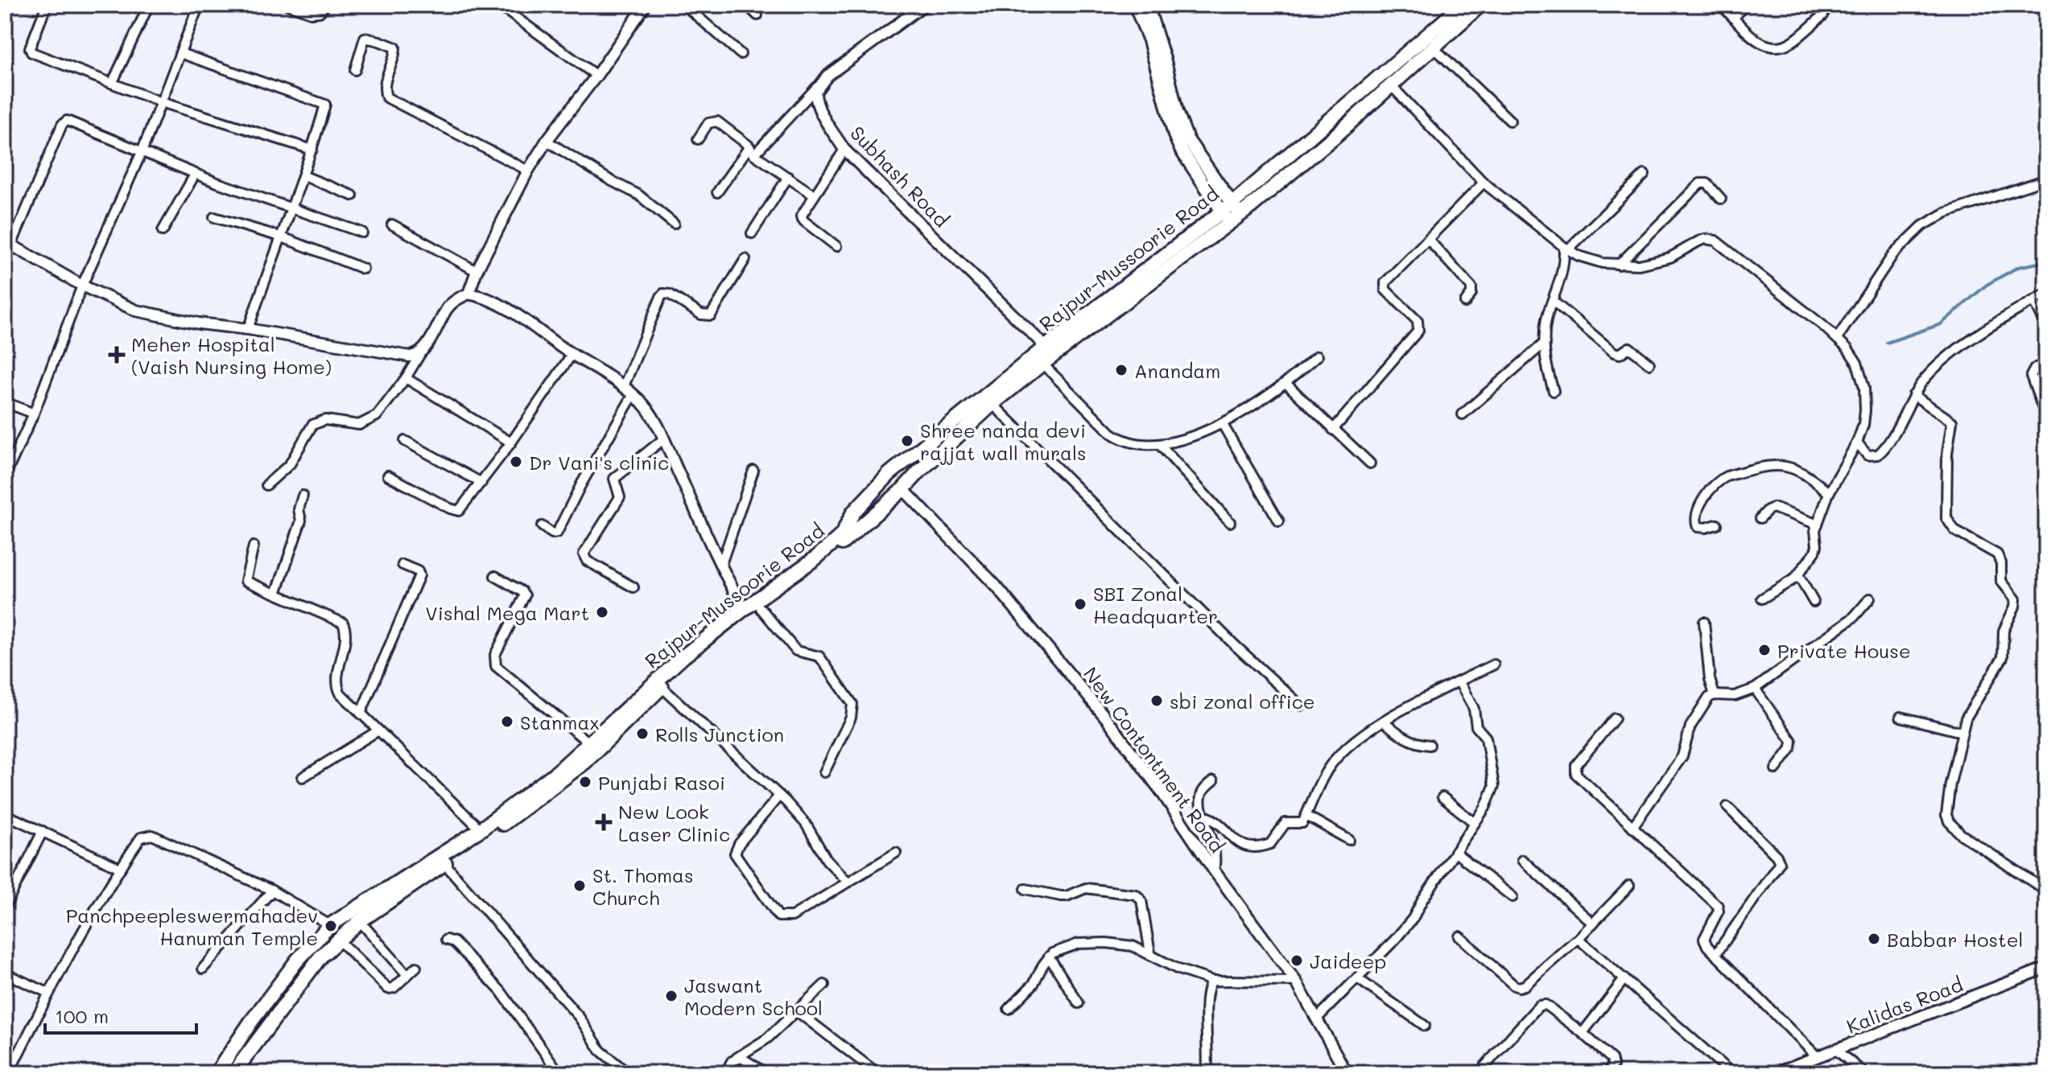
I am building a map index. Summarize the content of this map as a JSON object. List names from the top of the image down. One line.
{"streets":{"main road":["Rajpur-Mussoorie Road"],"street":["Subhash Road","New Contontment Road","Kalidas Road"]},"crossings":[["Subhash Road","Rajpur-Mussoorie Road"],["Rajpur-Mussoorie Road","New Contontment Road"]],"places":{"health":["Meher Hospital (Vaish Nursing Home)","New Look Laser Clinic"],"other":["Anandam","Shree nanda devi rajjat wall murals","Dr Vani's clinic","SBI Zonal Headquarter","Vishal Mega Mart","Private House","sbi zonal office","Stanmax","Rolls Junction","Punjabi Rasoi","St. Thomas Church","Panchpeepleswermahadev Hanuman Temple","Babbar Hostel","Jaideep","Jaswant Modern School"]},"scale_bar":"100 m"}
